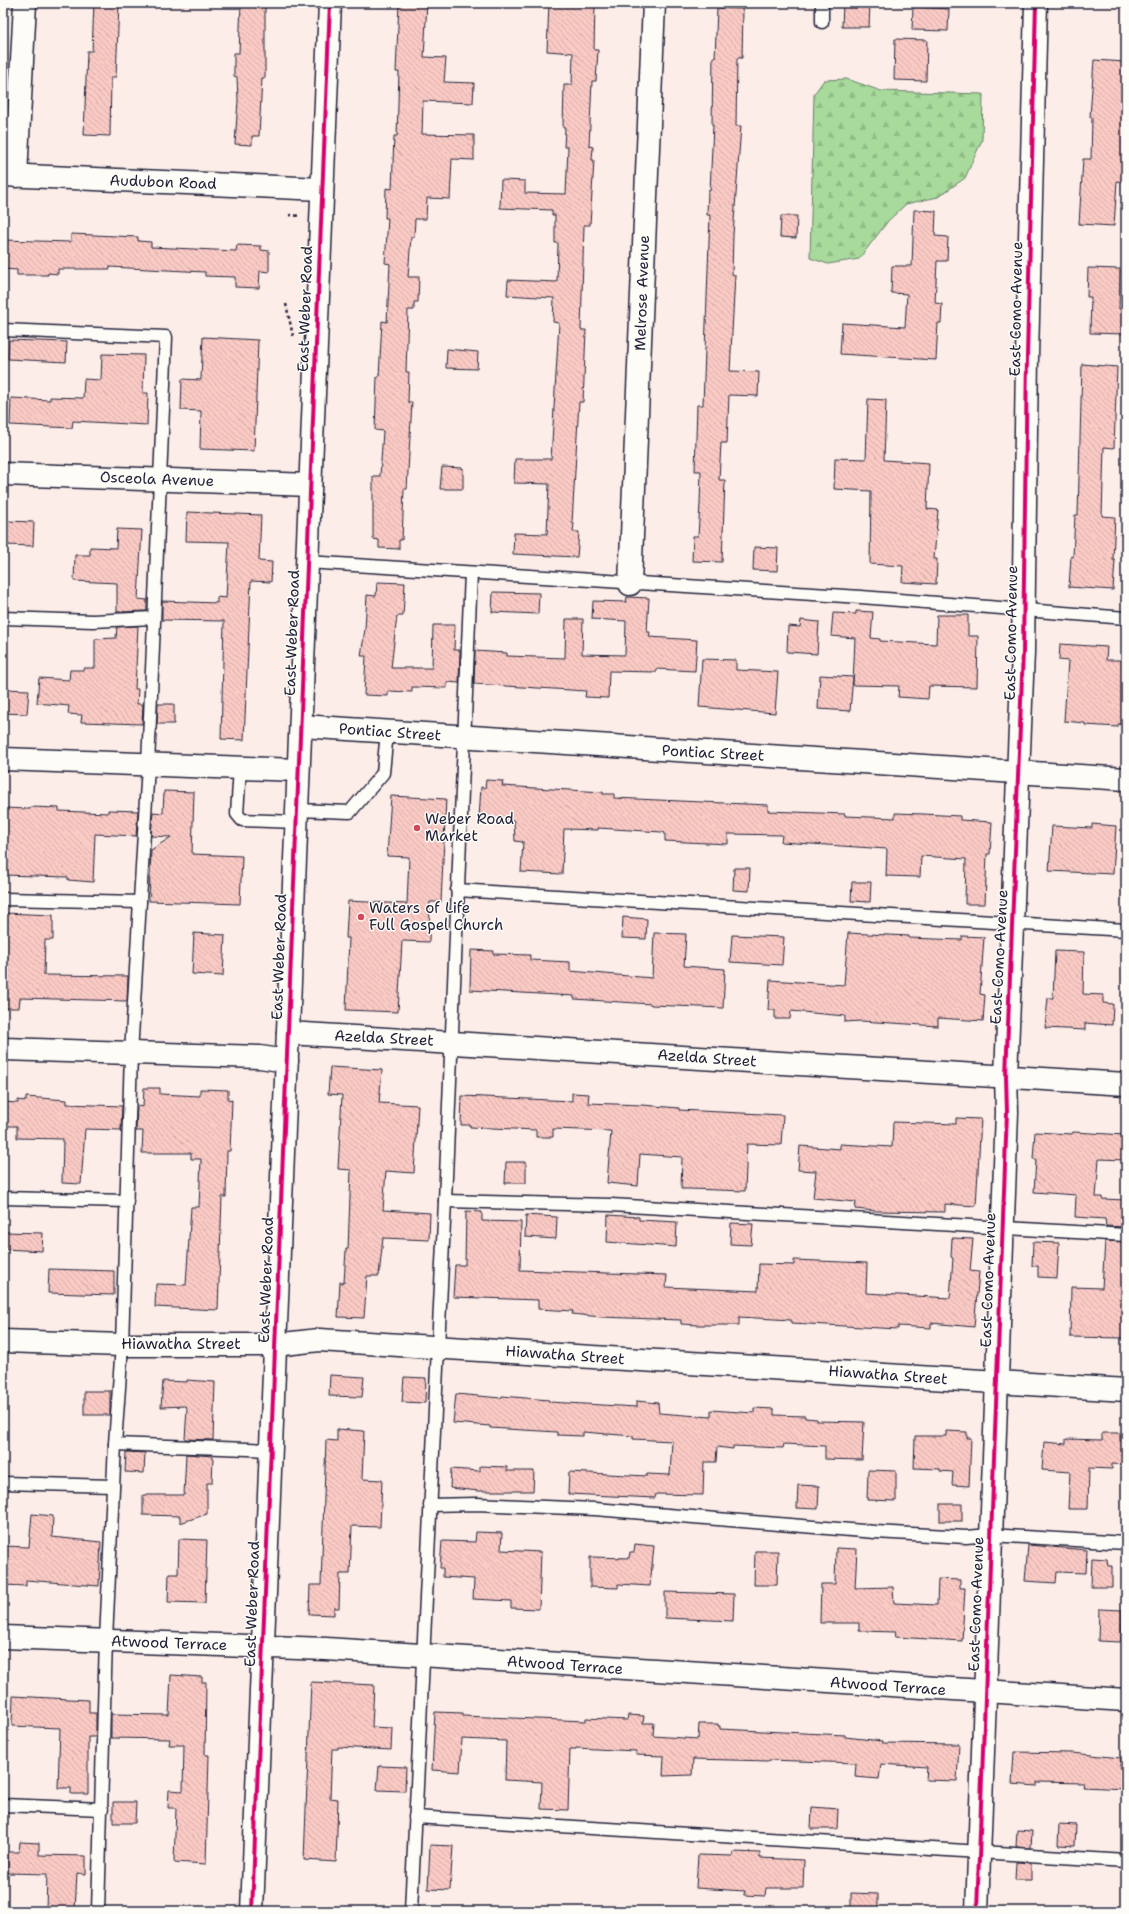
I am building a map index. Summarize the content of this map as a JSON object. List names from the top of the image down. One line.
{"streets":{"street":["Audubon Road","Melrose Avenue","East Weber Road","East Como Avenue","Osceola Avenue","Pontiac Street","Azelda Street","Hiawatha Street","Atwood Terrace"]},"crossings":[["Audubon Road","East Weber Road"],["East Weber Road","Osceola Avenue"],["East Weber Road","Pontiac Street"],["East Weber Road","Azelda Street"],["East Weber Road","Hiawatha Street"],["East Weber Road","Atwood Terrace"],["East Como Avenue","Pontiac Street"],["East Como Avenue","Azelda Street"],["East Como Avenue","Hiawatha Street"],["East Como Avenue","Atwood Terrace"]],"places":["Weber Road Market","Waters of Life Full Gospel Church"]}
